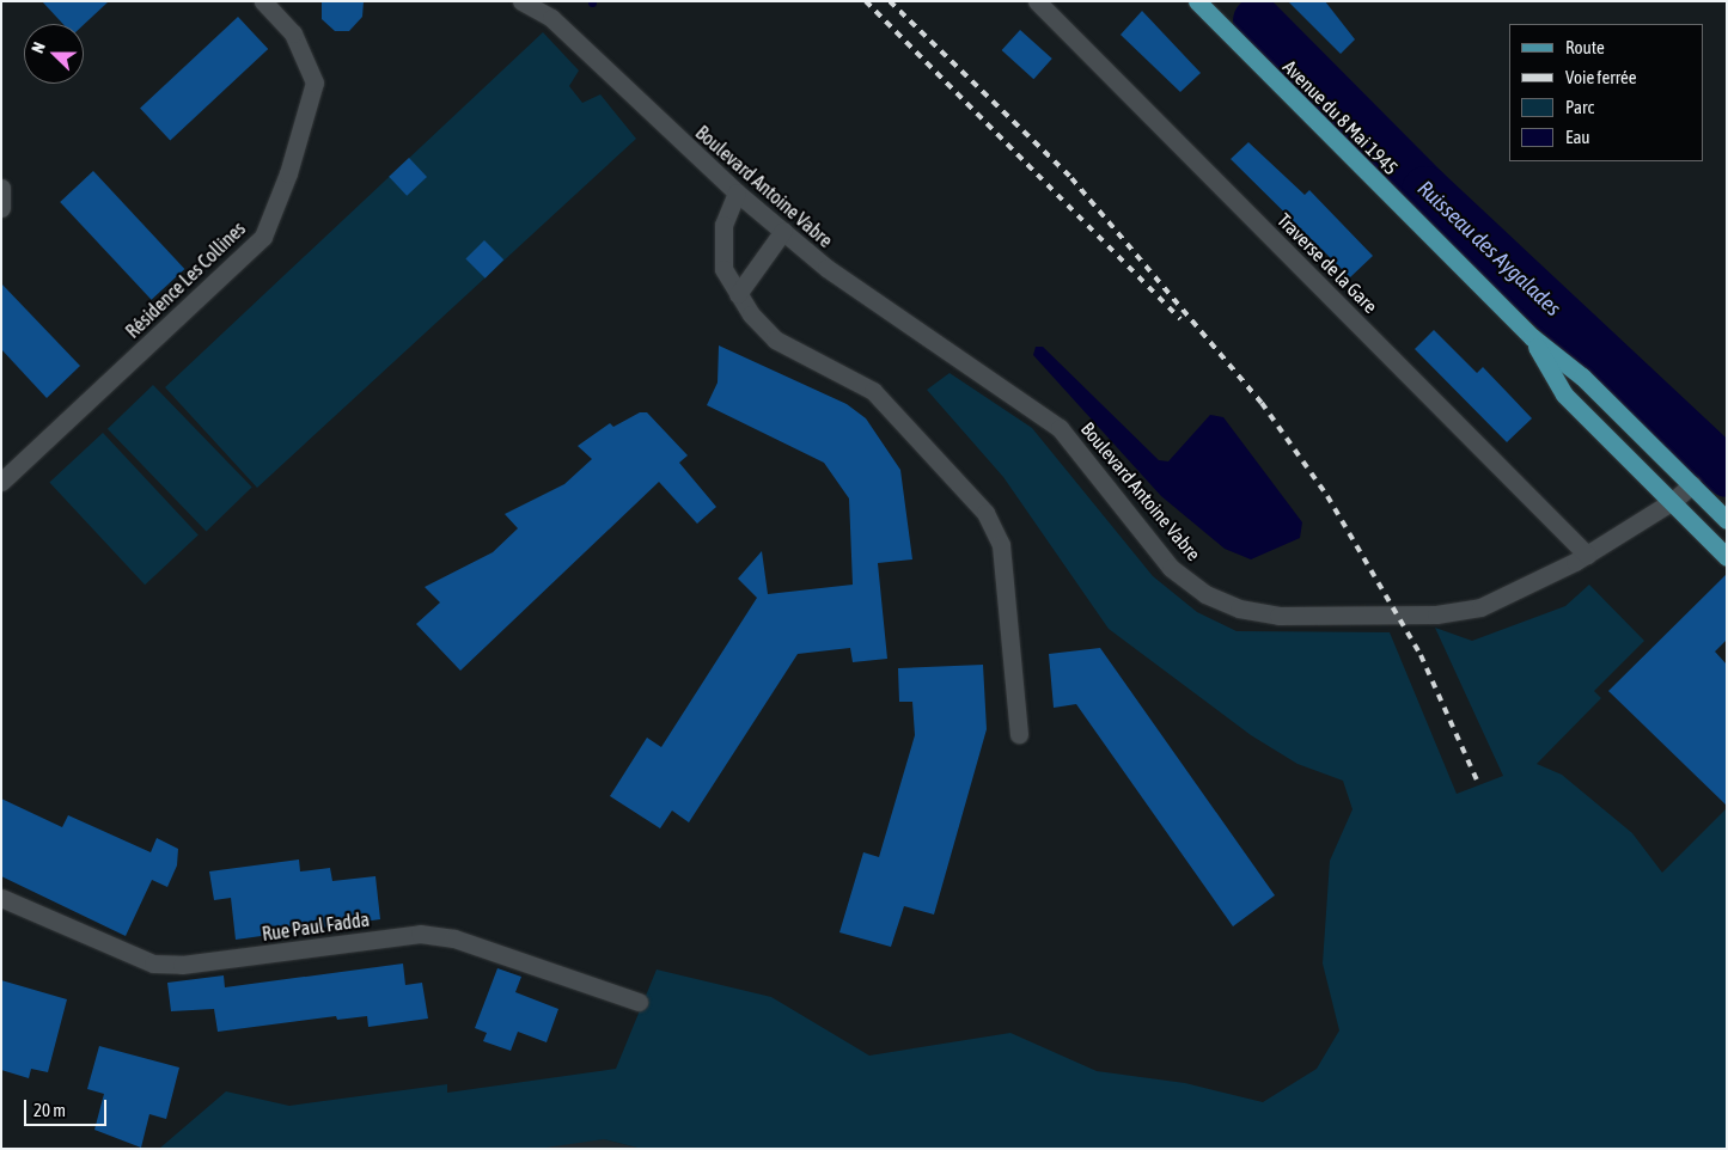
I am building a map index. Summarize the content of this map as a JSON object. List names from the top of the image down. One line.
{"streets":{"main road":["Avenue du 8 Mai 1945"],"street":["Boulevard Antoine Vabre","Traverse de la Gare","Résidence Les Collines","Rue Paul Fadda"]},"crossings":[["Avenue du 8 Mai 1945","Boulevard Antoine Vabre"],["Boulevard Antoine Vabre","Traverse de la Gare"]],"water":["Ruisseau des Aygalades"],"legend":["Route","Voie ferrée","Parc","Eau"],"scale_bar":"20 m","north":"left"}
